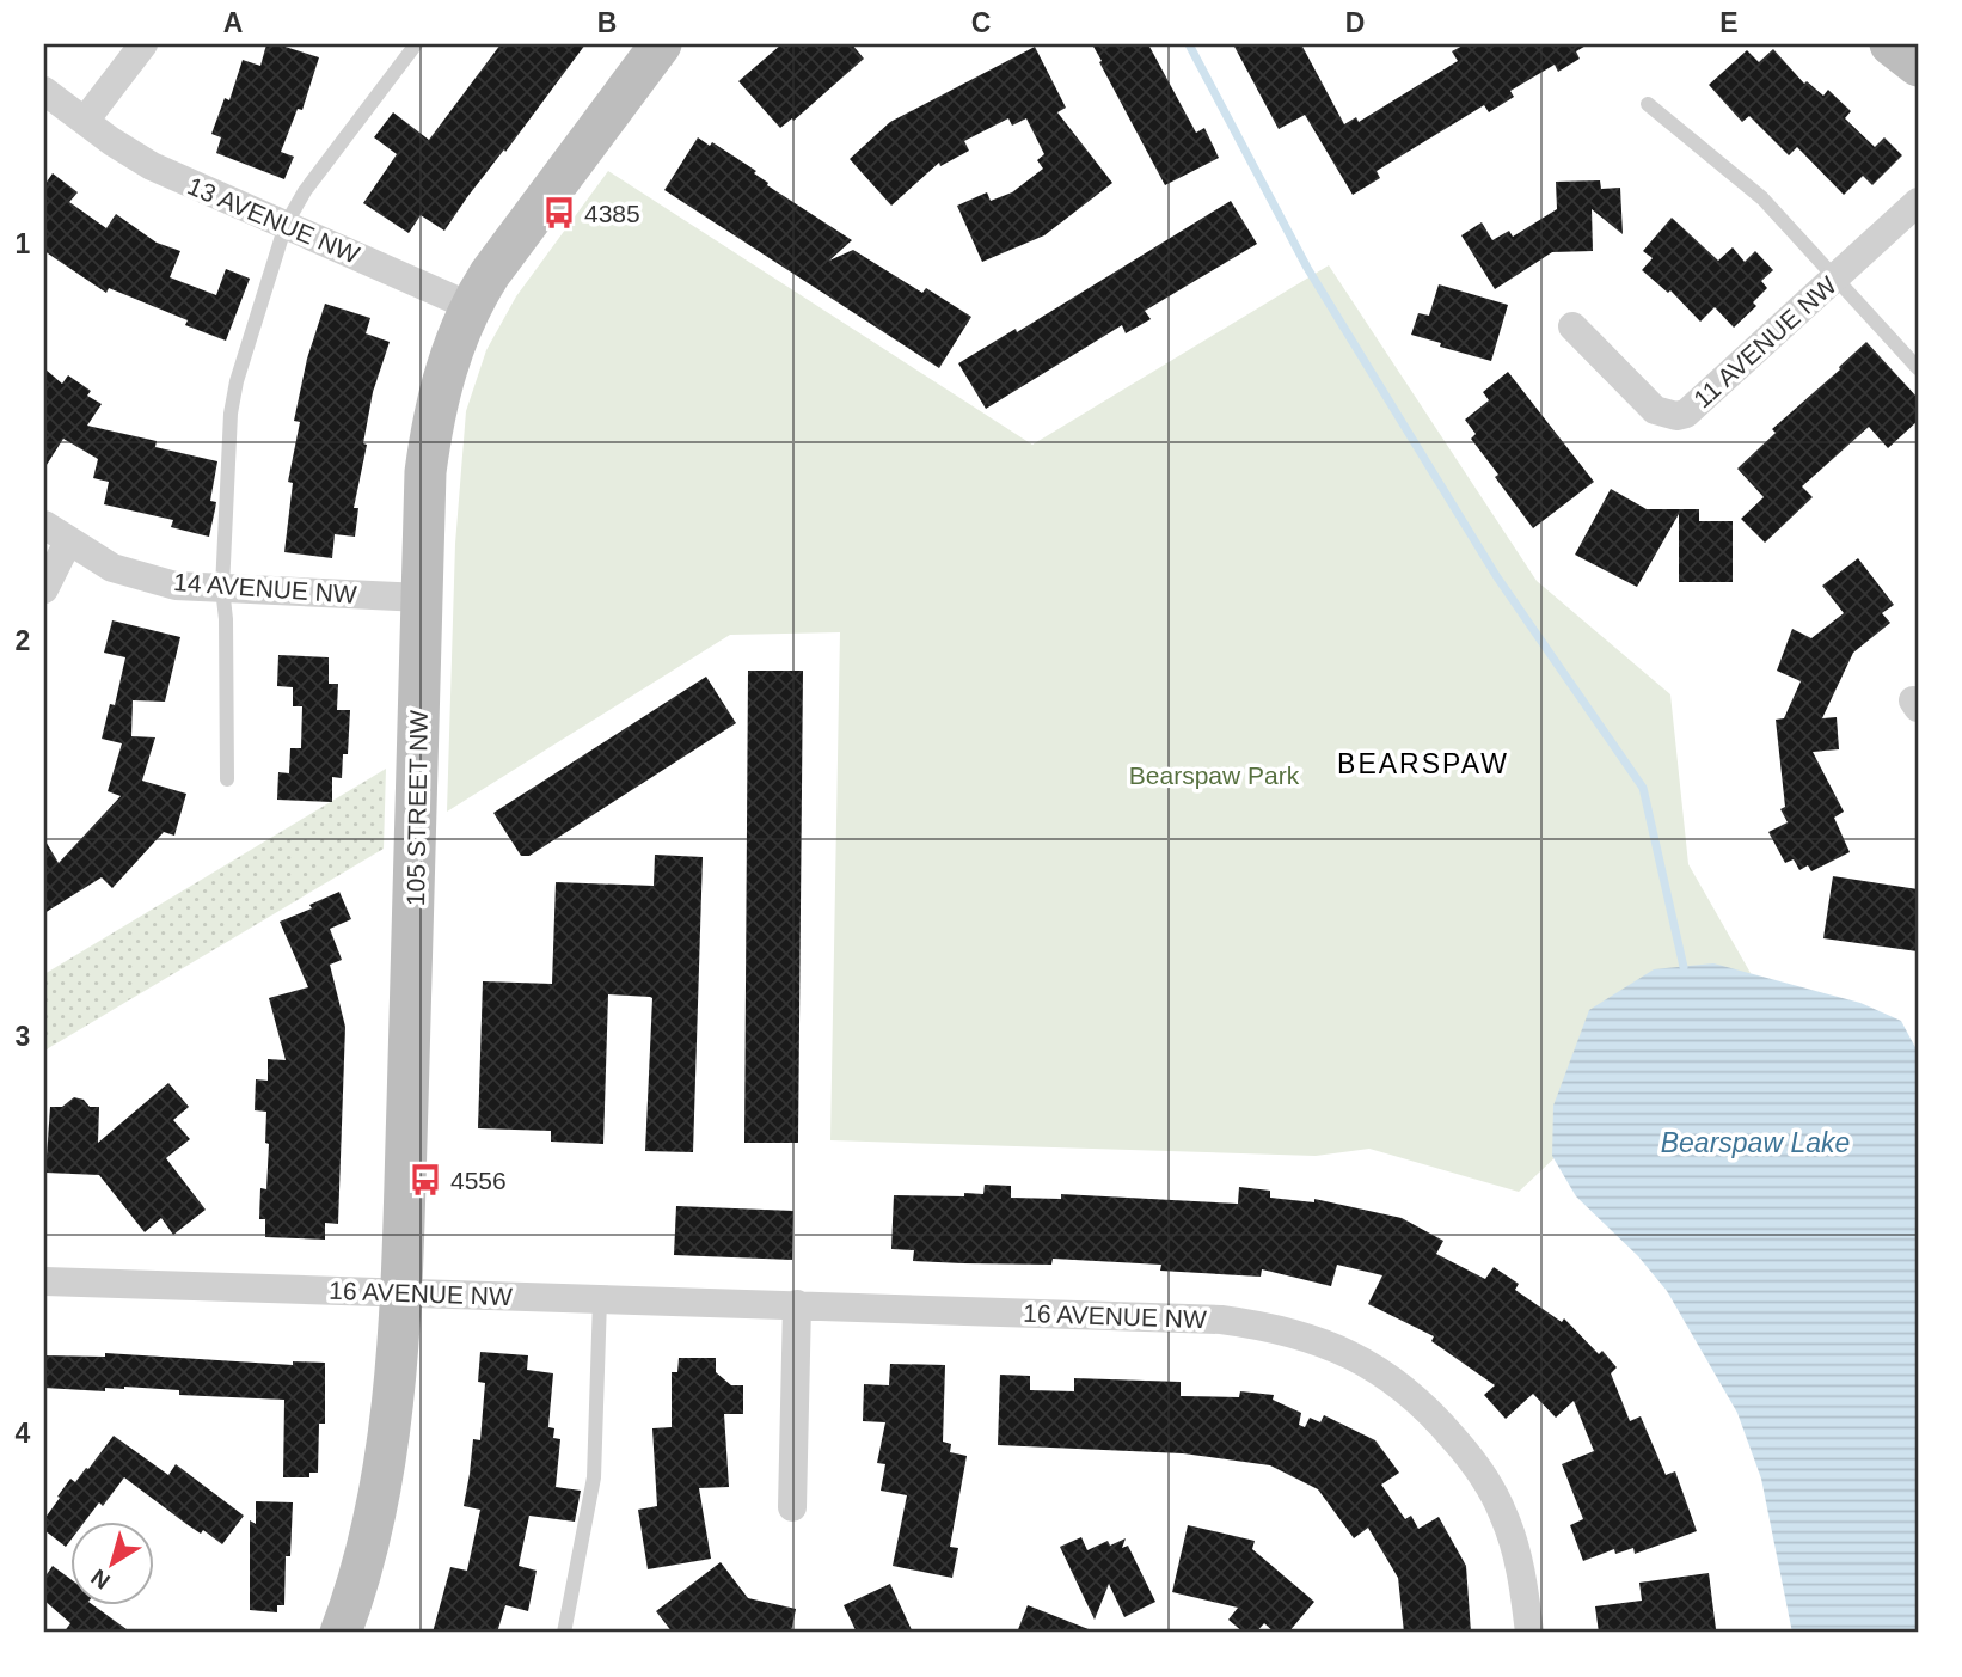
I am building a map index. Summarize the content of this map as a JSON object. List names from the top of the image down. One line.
{"streets":{"street":["13 AVENUE NW","11 AVENUE NW","14 AVENUE NW","105 STREET NW","16 AVENUE NW"]},"crossings":[["13 AVENUE NW","105 STREET NW"],["14 AVENUE NW","105 STREET NW"],["105 STREET NW","16 AVENUE NW"]],"districts":["BEARSPAW"],"water":["Bearspaw Lake"],"parks":["Bearspaw Park"],"places":{"bus stop":["4385","4556"]},"north":"bottom left","grid":{"columns":["A","B","C","D","E"],"rows":["1","2","3","4"]}}
